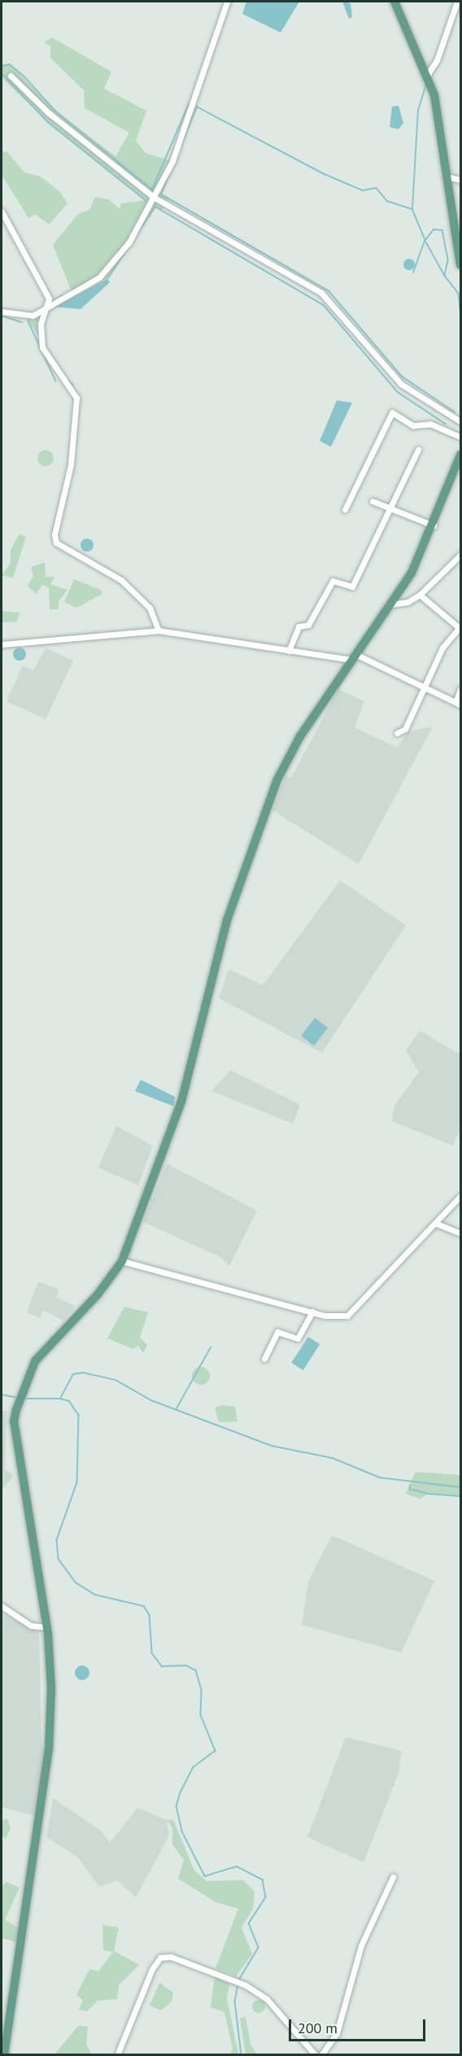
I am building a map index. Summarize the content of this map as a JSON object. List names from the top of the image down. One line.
{"scale_bar":"200 m"}
